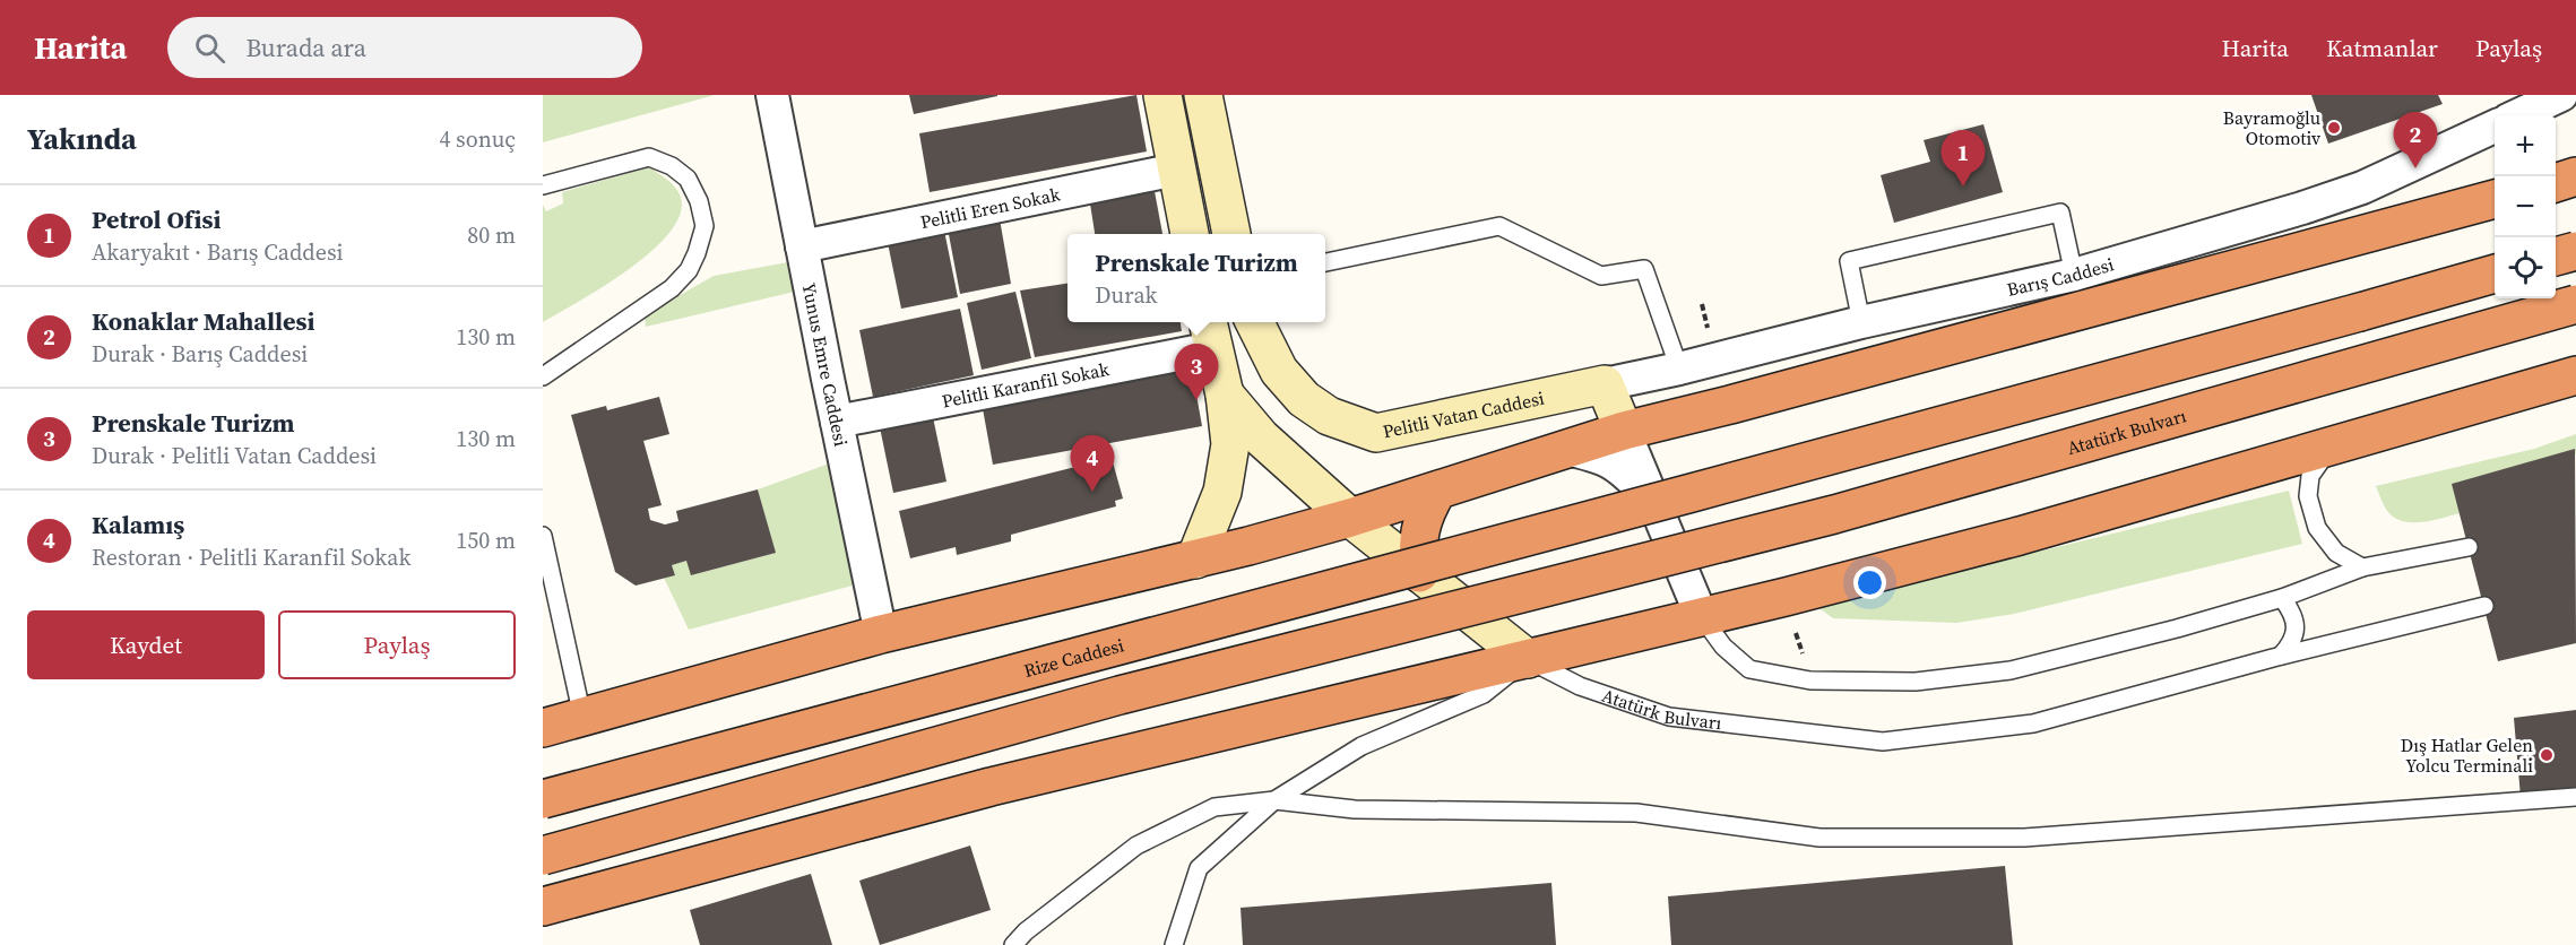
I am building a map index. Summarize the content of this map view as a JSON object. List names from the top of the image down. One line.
{"streets":{"highway":["Atatürk Bulvarı","Rize Caddesi"],"street":["Pelitli Eren Sokak","Barış Caddesi","Yunus Emre Caddesi","Pelitli Karanfil Sokak","Pelitli Vatan Caddesi"]},"crossings":[["Pelitli Eren Sokak","Yunus Emre Caddesi"],["Barış Caddesi","Pelitli Vatan Caddesi"],["Yunus Emre Caddesi","Pelitli Karanfil Sokak"]],"places":["Bayramoğlu Otomotiv","Dış Hatlar Gelen Yolcu Terminali"],"page":{"header":"Harita","search":"Burada ara","nav":["Harita","Katmanlar","Paylaş"],"heading":["Yakında","4 sonuç"],"pins":["2","1","3","4"],"map_buttons":["+","−"],"list":[{"mark":"1","name":"Petrol Ofisi","note":"Akaryakıt · Barış Caddesi","value":"80 m"},{"mark":"2","name":"Konaklar Mahallesi","note":"Durak · Barış Caddesi","value":"130 m"},{"mark":"3","name":"Prenskale Turizm","note":"Durak · Pelitli Vatan Caddesi","value":"130 m"},{"mark":"4","name":"Kalamış","note":"Restoran · Pelitli Karanfil Sokak","value":"150 m"}],"popup":["Prenskale Turizm","Durak"],"buttons":["Kaydet","Paylaş"]}}
